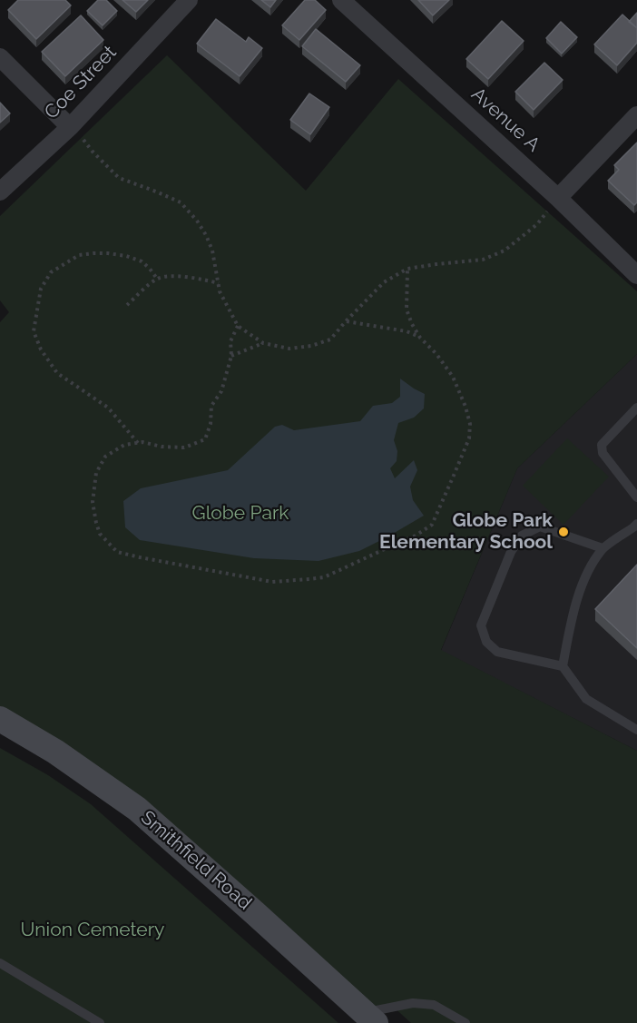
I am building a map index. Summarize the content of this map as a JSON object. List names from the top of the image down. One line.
{"streets":{"main road":["Smithfield Road"],"street":["Coe Street","Avenue A"]},"parks":["Globe Park","Union Cemetery"],"places":["Globe Park Elementary School"]}
